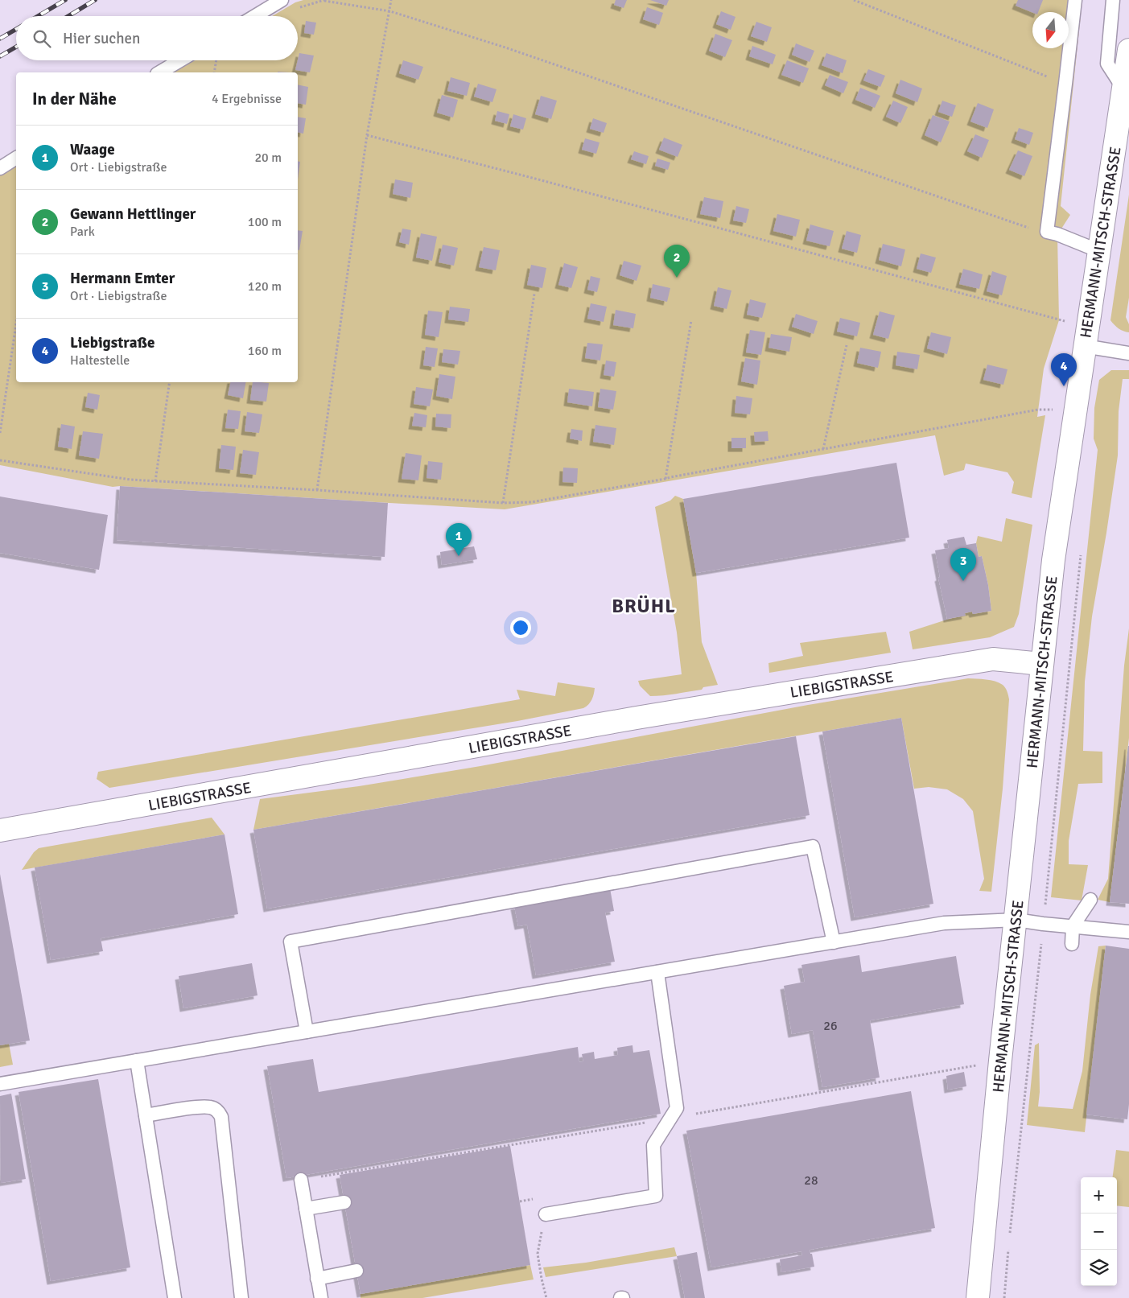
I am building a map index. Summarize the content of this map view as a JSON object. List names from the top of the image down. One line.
{"streets":{"street":["HERMANN-MITSCH-STRASSE","LIEBIGSTRASSE"]},"crossings":[["HERMANN-MITSCH-STRASSE","LIEBIGSTRASSE"]],"districts":["BRÜHL"],"house_numbers":["26","28"],"north":"bottom","page":{"search":"Hier suchen","heading":["In der Nähe","4 Ergebnisse"],"list":[{"mark":"1","name":"Waage","note":"Ort · Liebigstraße","value":"20 m"},{"mark":"2","name":"Gewann Hettlinger","note":"Park","value":"100 m"},{"mark":"3","name":"Hermann Emter","note":"Ort · Liebigstraße","value":"120 m"},{"mark":"4","name":"Liebigstraße","note":"Haltestelle","value":"160 m"}],"pins":["2","4","1","3"],"map_buttons":["+","−"]}}
